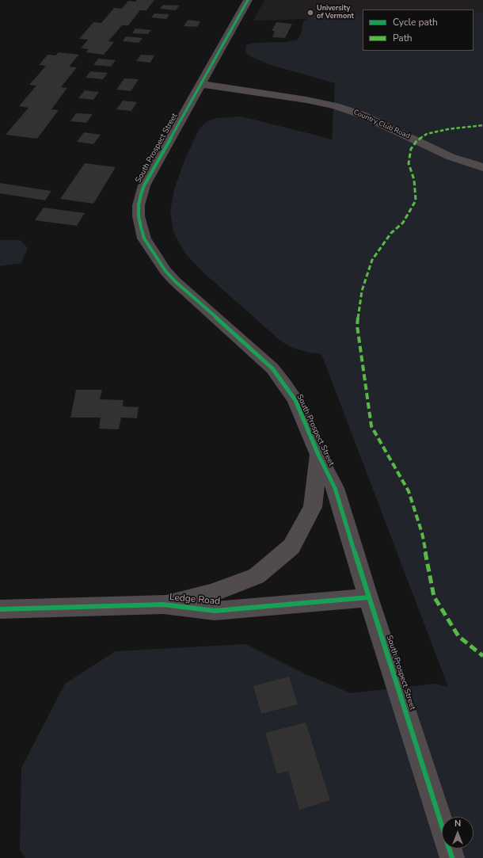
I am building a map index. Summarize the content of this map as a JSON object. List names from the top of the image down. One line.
{"streets":{"street":["Country Club Road","South Prospect Street","Ledge Road"]},"crossings":[["Country Club Road","South Prospect Street"],["South Prospect Street","Ledge Road"]],"places":["University of Vermont"],"legend":["Cycle path","Path"],"north":"top"}
